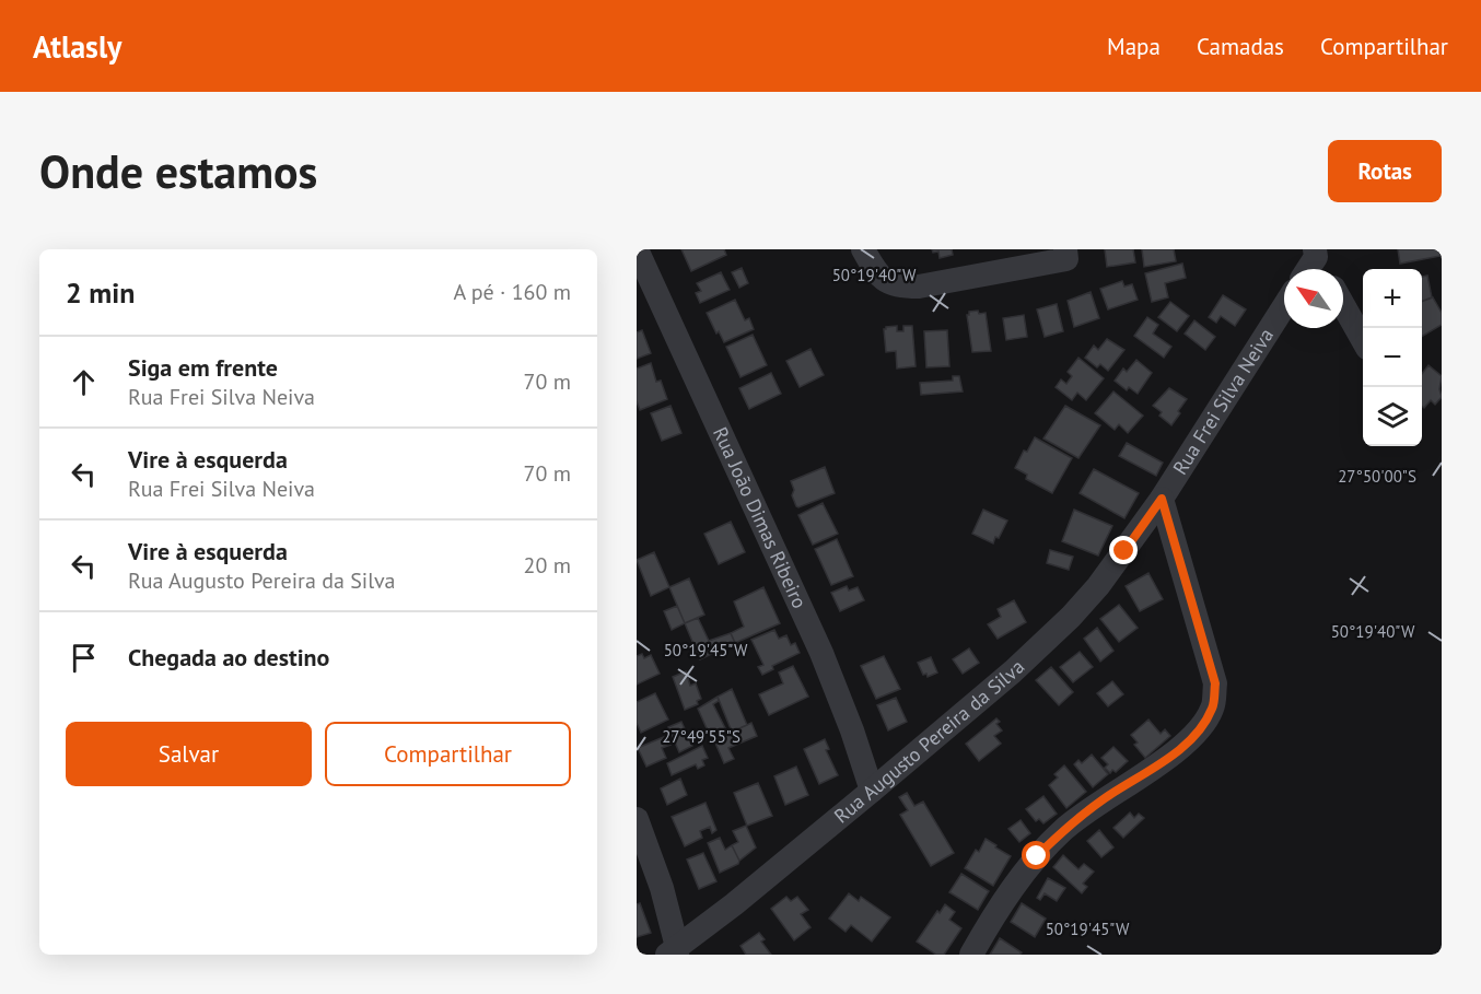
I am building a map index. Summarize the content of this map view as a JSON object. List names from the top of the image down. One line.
{"streets":{"street":["Rua Frei Silva Neiva","Rua João Dimas Ribeiro","Rua Augusto Pereira da Silva"]},"crossings":[["Rua Frei Silva Neiva","Rua Augusto Pereira da Silva"],["Rua João Dimas Ribeiro","Rua Augusto Pereira da Silva"]],"north":"top left","page":{"header":"Atlasly","nav":["Mapa","Camadas","Compartilhar"],"buttons":["Rotas",["Salvar","Compartilhar"]],"title":"Onde estamos","heading":["2 min","A pé · 160 m"],"map_buttons":["+","−"],"list":[["Siga em frente","Rua Frei Silva Neiva","70 m"],["Vire à esquerda","Rua Frei Silva Neiva","70 m"],["Vire à esquerda","Rua Augusto Pereira da Silva","20 m"],"Chegada ao destino"]},"coordinates":["50°19'40\"W","27°50'00\"S","50°19'45\"W","27°49'55\"S"]}
